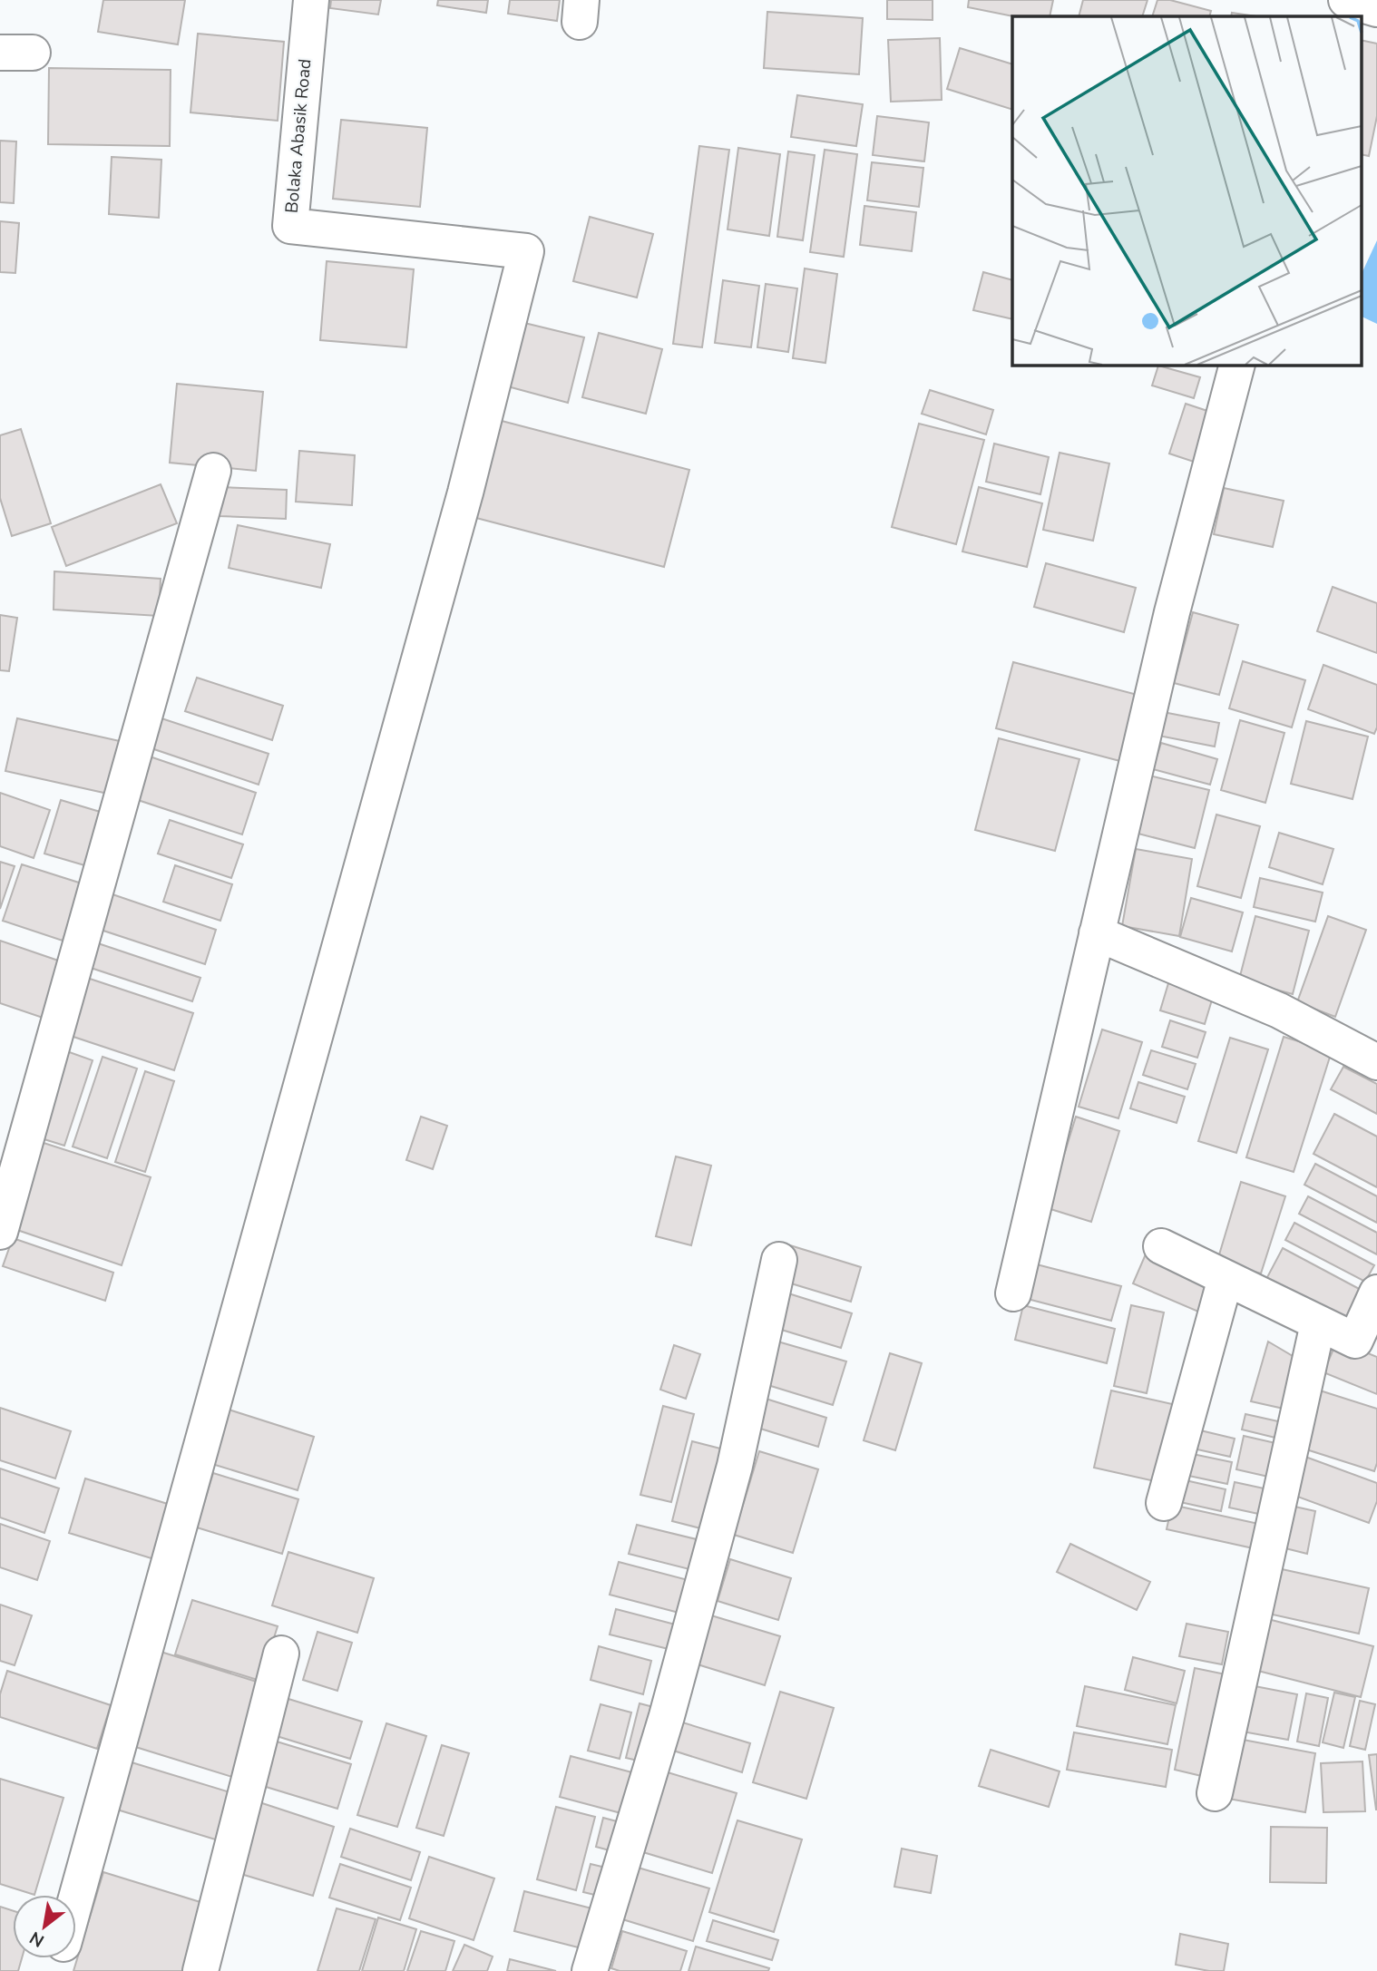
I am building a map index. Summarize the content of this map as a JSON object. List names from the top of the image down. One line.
{"streets":{"street":["Bolaka Abasik Road"]},"north":"bottom left"}
